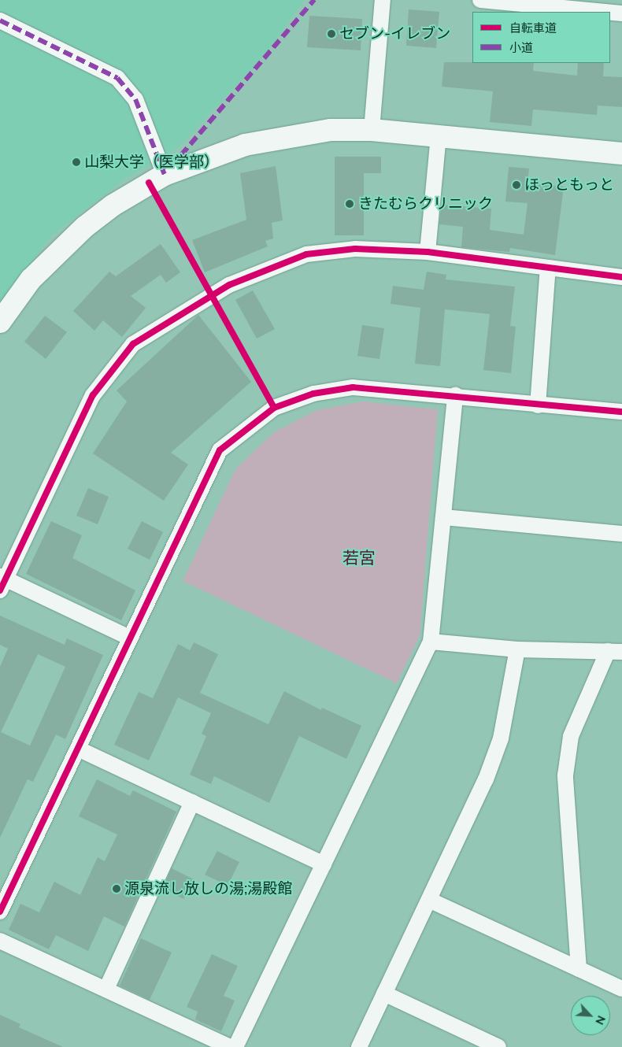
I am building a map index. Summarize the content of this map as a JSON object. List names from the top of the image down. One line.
{"districts":["若宮"],"places":["セブン-イレブン","山梨大学（医学部）","ほっともっと","きたむらクリニック","源泉流し放しの湯;湯殿館"],"legend":["自転車道","小道"],"north":"bottom right"}
